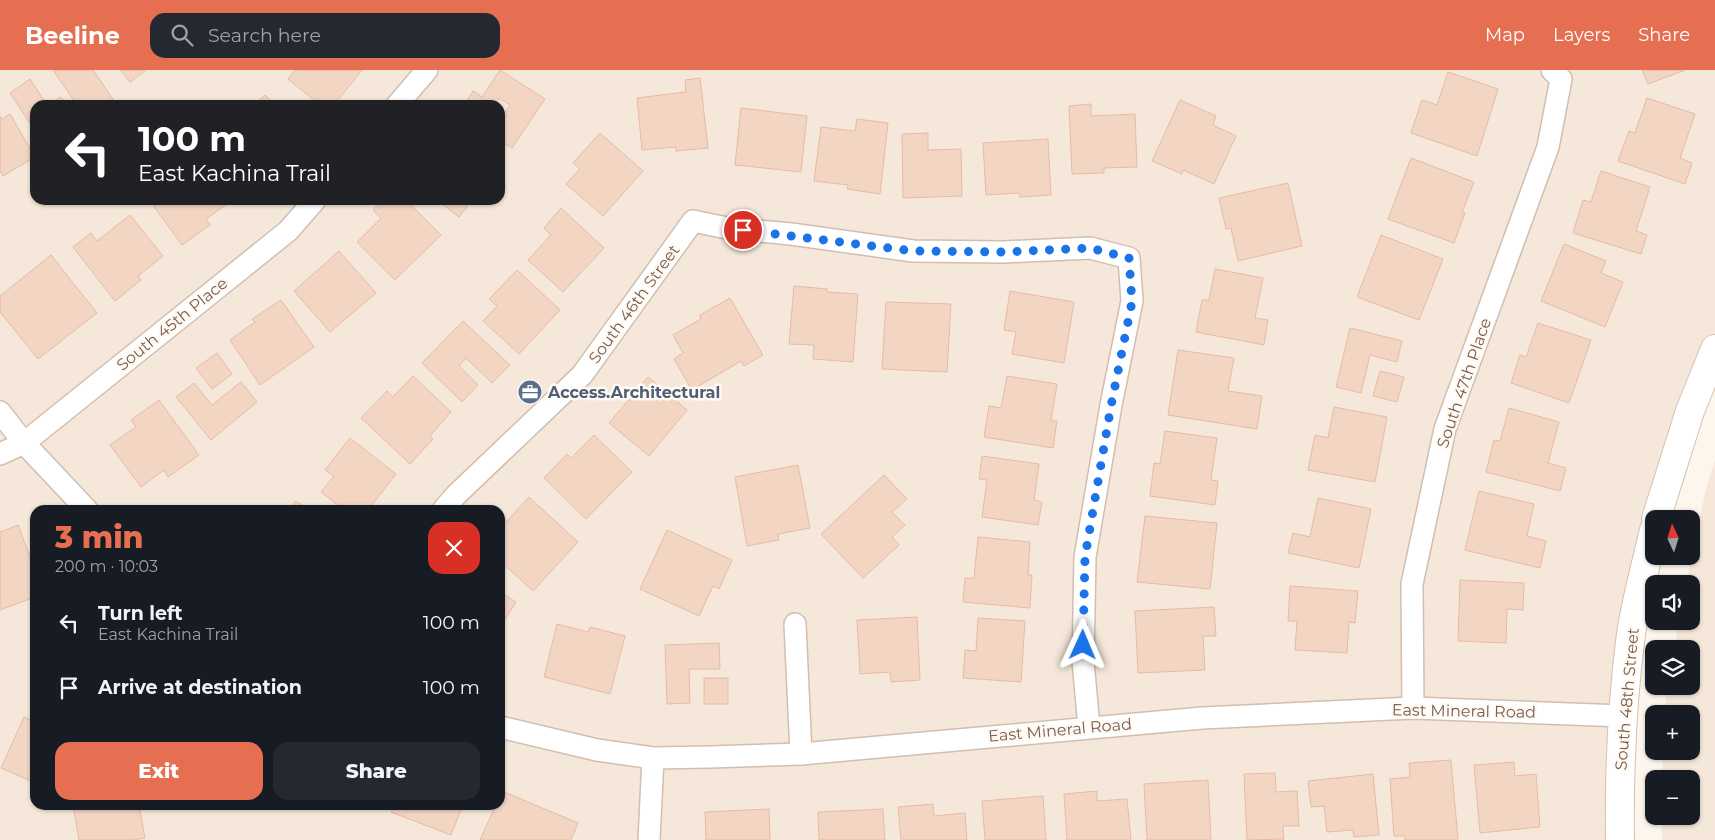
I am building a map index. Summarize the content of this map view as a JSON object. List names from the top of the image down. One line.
{"streets":{"main road":["South 48th Street"],"street":["South 46th Street","South 45th Place","South 47th Place","East Mineral Road"]},"crossings":[["South 46th Street","East Mineral Road"],["South 47th Place","East Mineral Road"],["South 48th Street","East Mineral Road"]],"places":{"office":["Access.Architectural"]},"north":"top","page":{"header":"Beeline","search":"Search here","nav":["Map","Layers","Share"],"turn":["100 m","East Kachina Trail"],"heading":["3 min","200 m · 10:03"],"map_buttons":["+","−"],"list":[{"name":"Turn left","note":"East Kachina Trail","value":"100 m"},{"name":"Arrive at destination","value":"100 m"}],"buttons":["Exit","Share"]}}
